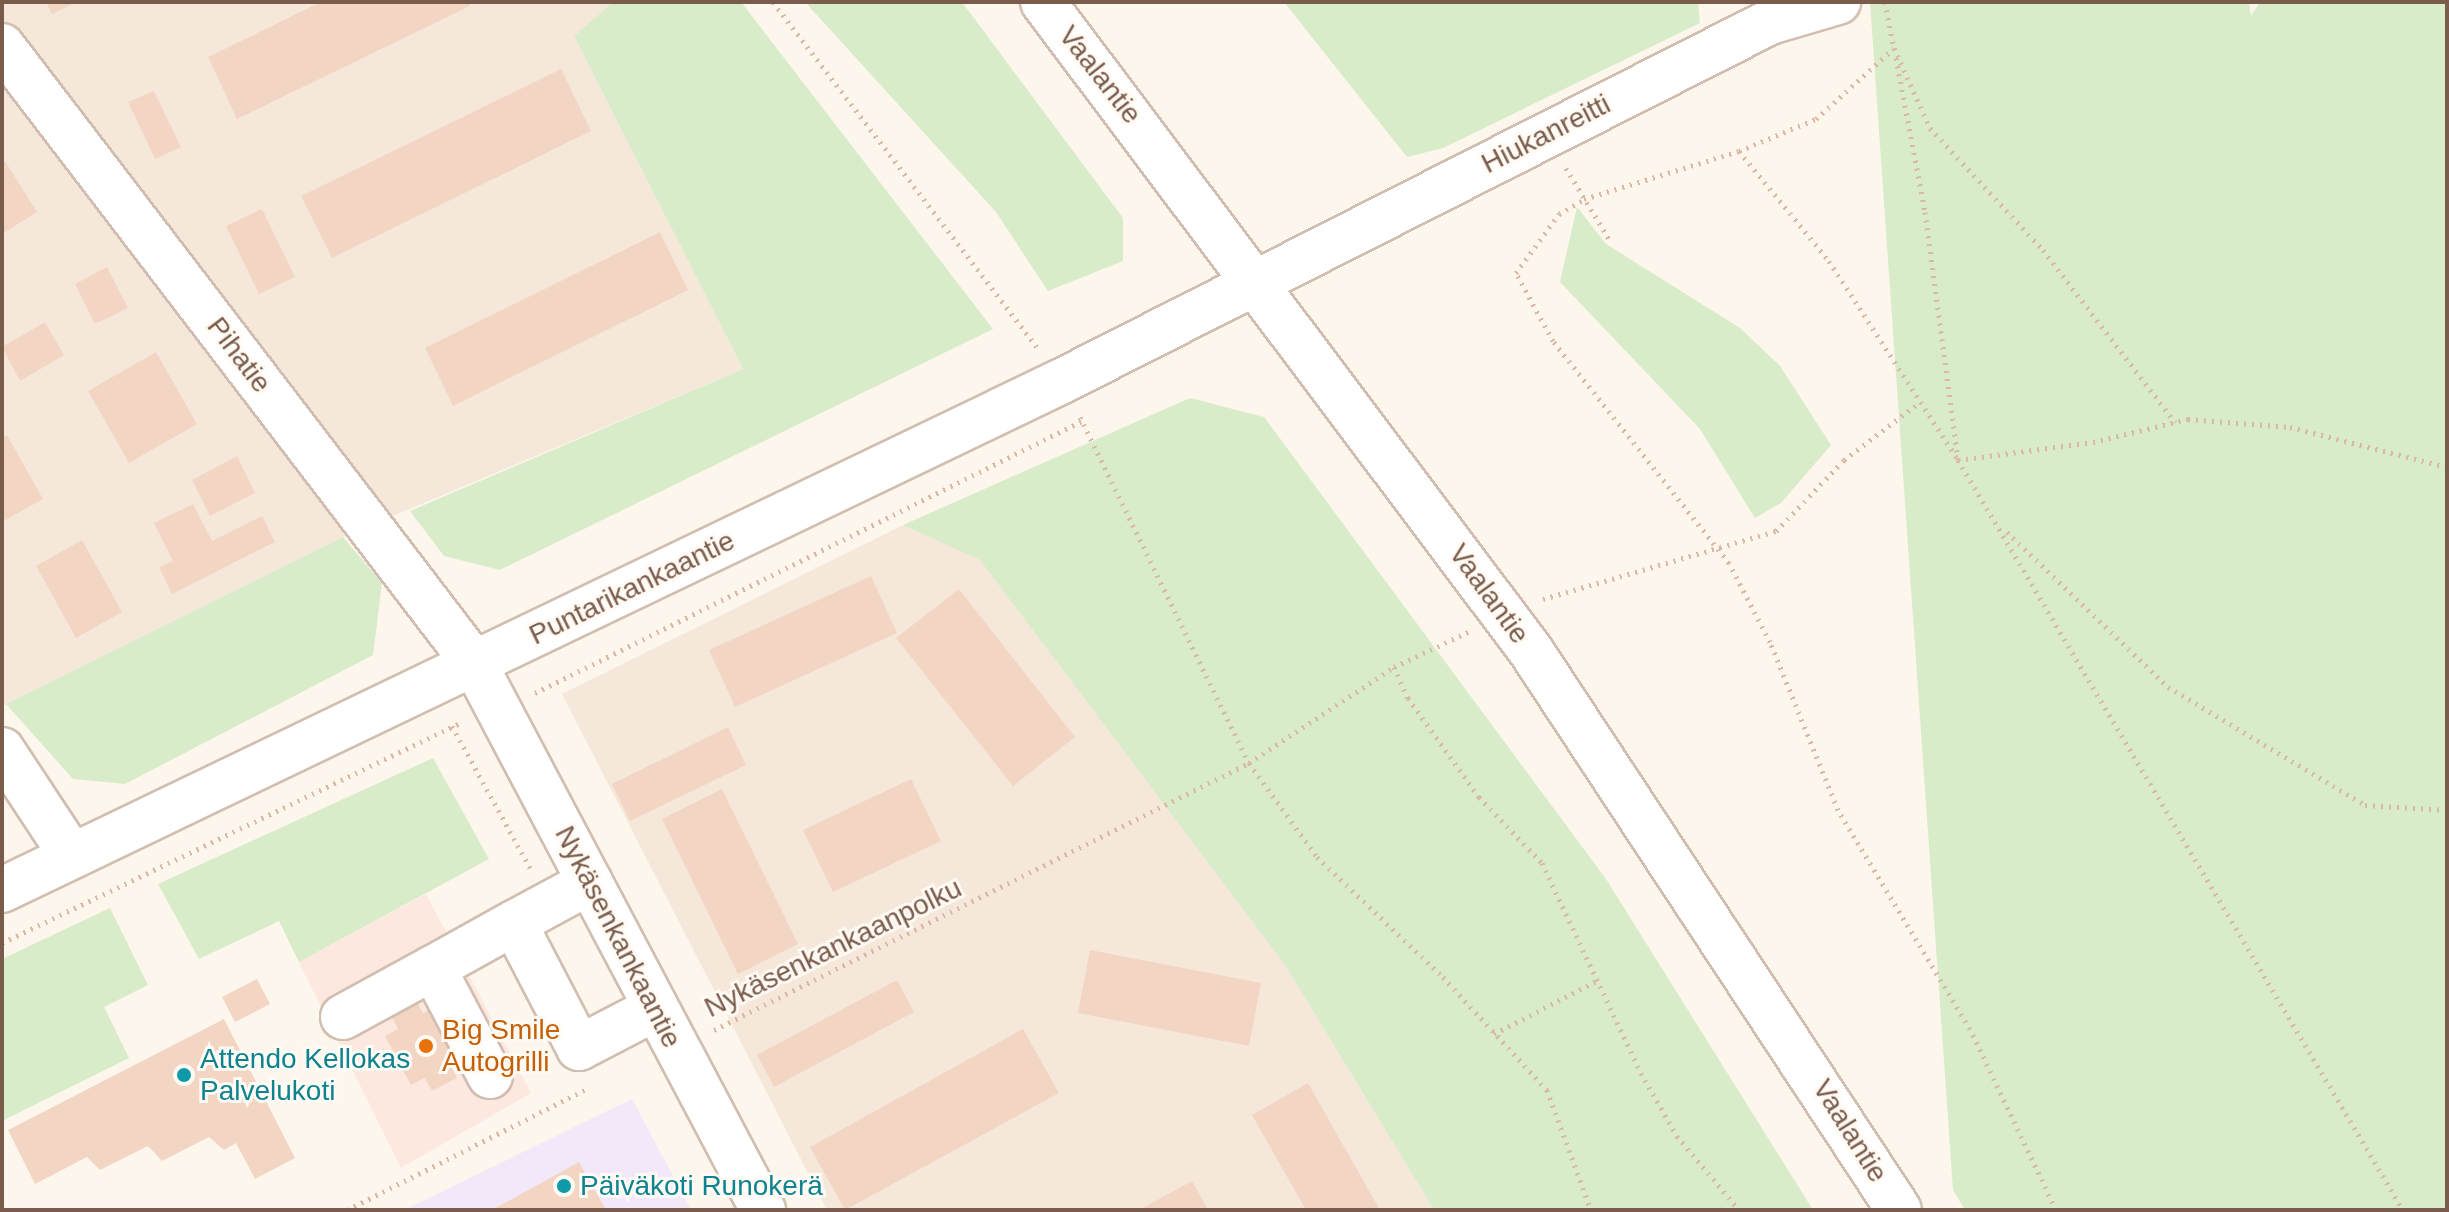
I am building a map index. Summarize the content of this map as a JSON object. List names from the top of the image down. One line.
{"streets":{"street":["Vaalantie","Hiukanreitti","Pihatie","Puntarikankaantie","Nykäsenkankaantie"],"path":["Nykäsenkankaanpolku"]},"crossings":[["Vaalantie","Hiukanreitti"],["Vaalantie","Puntarikankaantie"],["Hiukanreitti","Puntarikankaantie"],["Pihatie","Puntarikankaantie"],["Pihatie","Nykäsenkankaantie"],["Puntarikankaantie","Nykäsenkankaantie"],["Nykäsenkankaantie","Nykäsenkankaanpolku"]],"places":["Big Smile Autogrilli","Attendo Kellokas Palvelukoti","Päiväkoti Runokerä"]}
